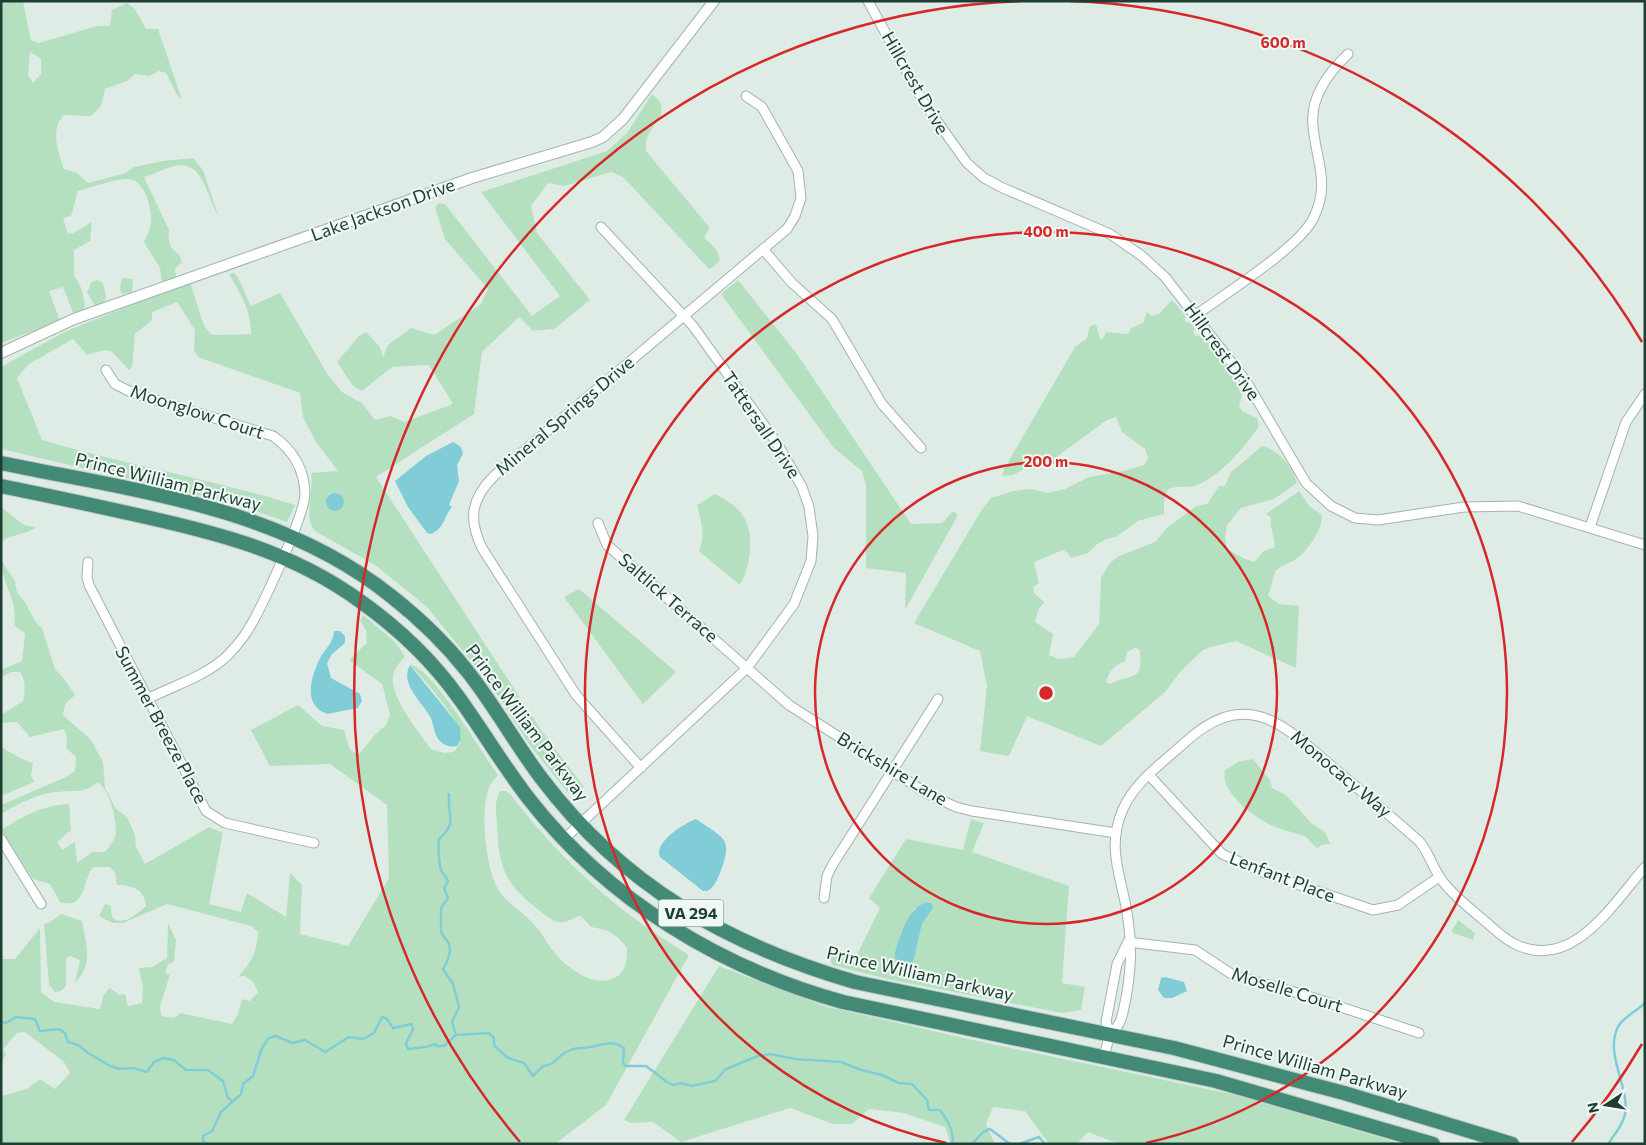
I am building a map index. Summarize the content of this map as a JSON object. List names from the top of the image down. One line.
{"streets":{"highway":["Prince William Parkway","VA 294"],"street":["Hillcrest Drive","Lake Jackson Drive","Moonglow Court","Mineral Springs Drive","Tattersall Drive","Saltlick Terrace","Summer Breeze Place","Brickshire Lane","Monocacy Way","Lenfant Place","Moselle Court"]},"crossings":[["Moonglow Court","Prince William Parkway"],["Moonglow Court","Summer Breeze Place"],["Moonglow Court","VA 294"],["Mineral Springs Drive","Tattersall Drive"],["Tattersall Drive","Prince William Parkway"],["Tattersall Drive","Saltlick Terrace"],["Tattersall Drive","Brickshire Lane"],["Tattersall Drive","VA 294"],["Prince William Parkway","Monocacy Way"],["Saltlick Terrace","Brickshire Lane"],["Brickshire Lane","Monocacy Way"],["Monocacy Way","Lenfant Place"],["Monocacy Way","VA 294"],["Monocacy Way","Moselle Court"]],"north":"left","rings":["600 m","400 m","200 m"]}
